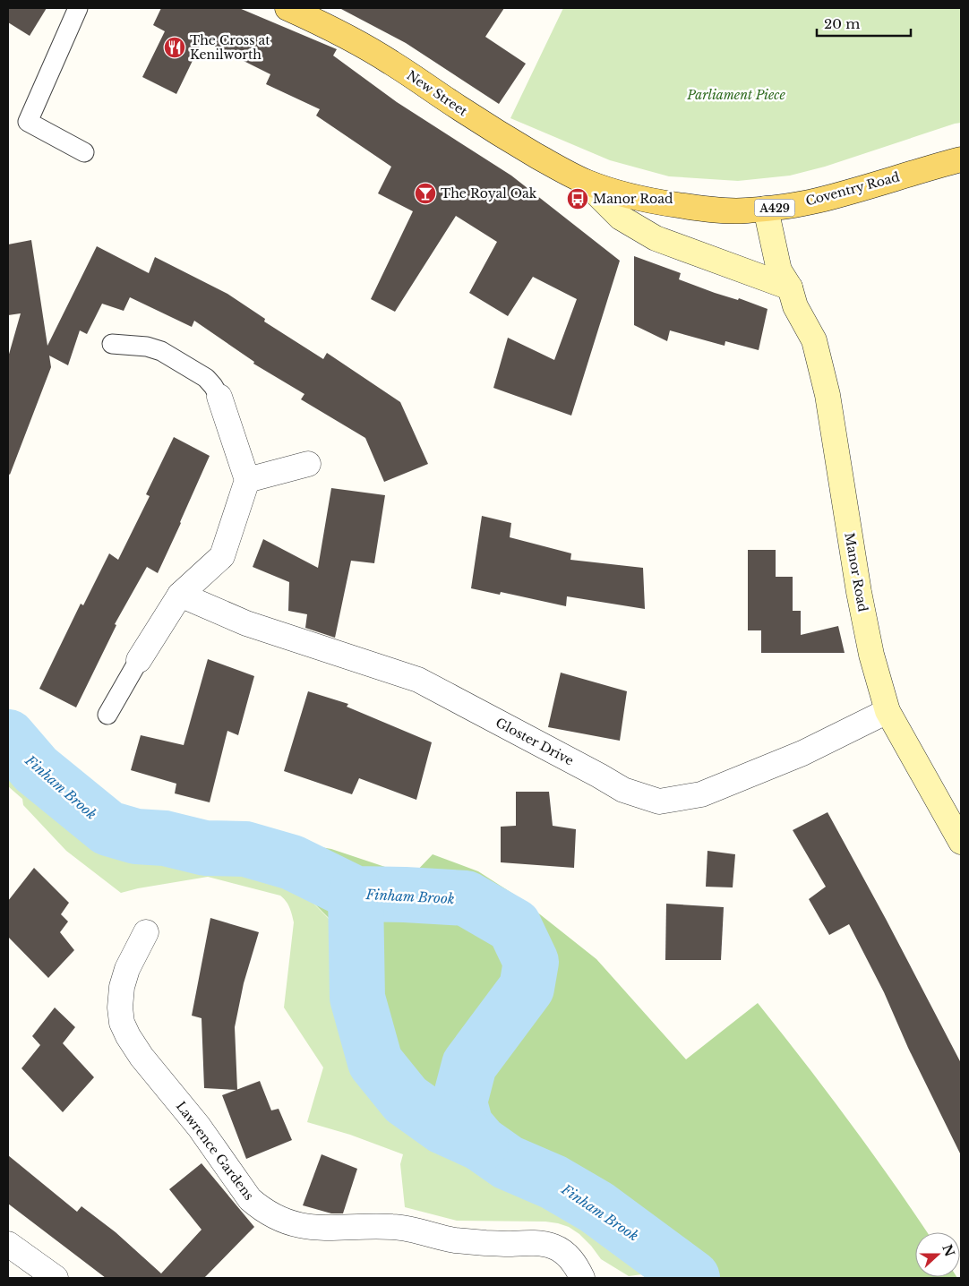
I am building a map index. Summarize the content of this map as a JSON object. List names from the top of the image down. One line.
{"streets":{"main road":["New Street","Coventry Road","A429"],"street":["Manor Road","Gloster Drive","Lawrence Gardens"]},"crossings":[["New Street","Coventry Road"],["Coventry Road","Manor Road"],["Manor Road","Gloster Drive"]],"water":["Finham Brook"],"parks":["Parliament Piece"],"places":{"restaurant":["The Cross at Kenilworth"],"bar":["The Royal Oak"],"bus stop":["Manor Road"]},"scale_bar":"20 m","north":"right"}
